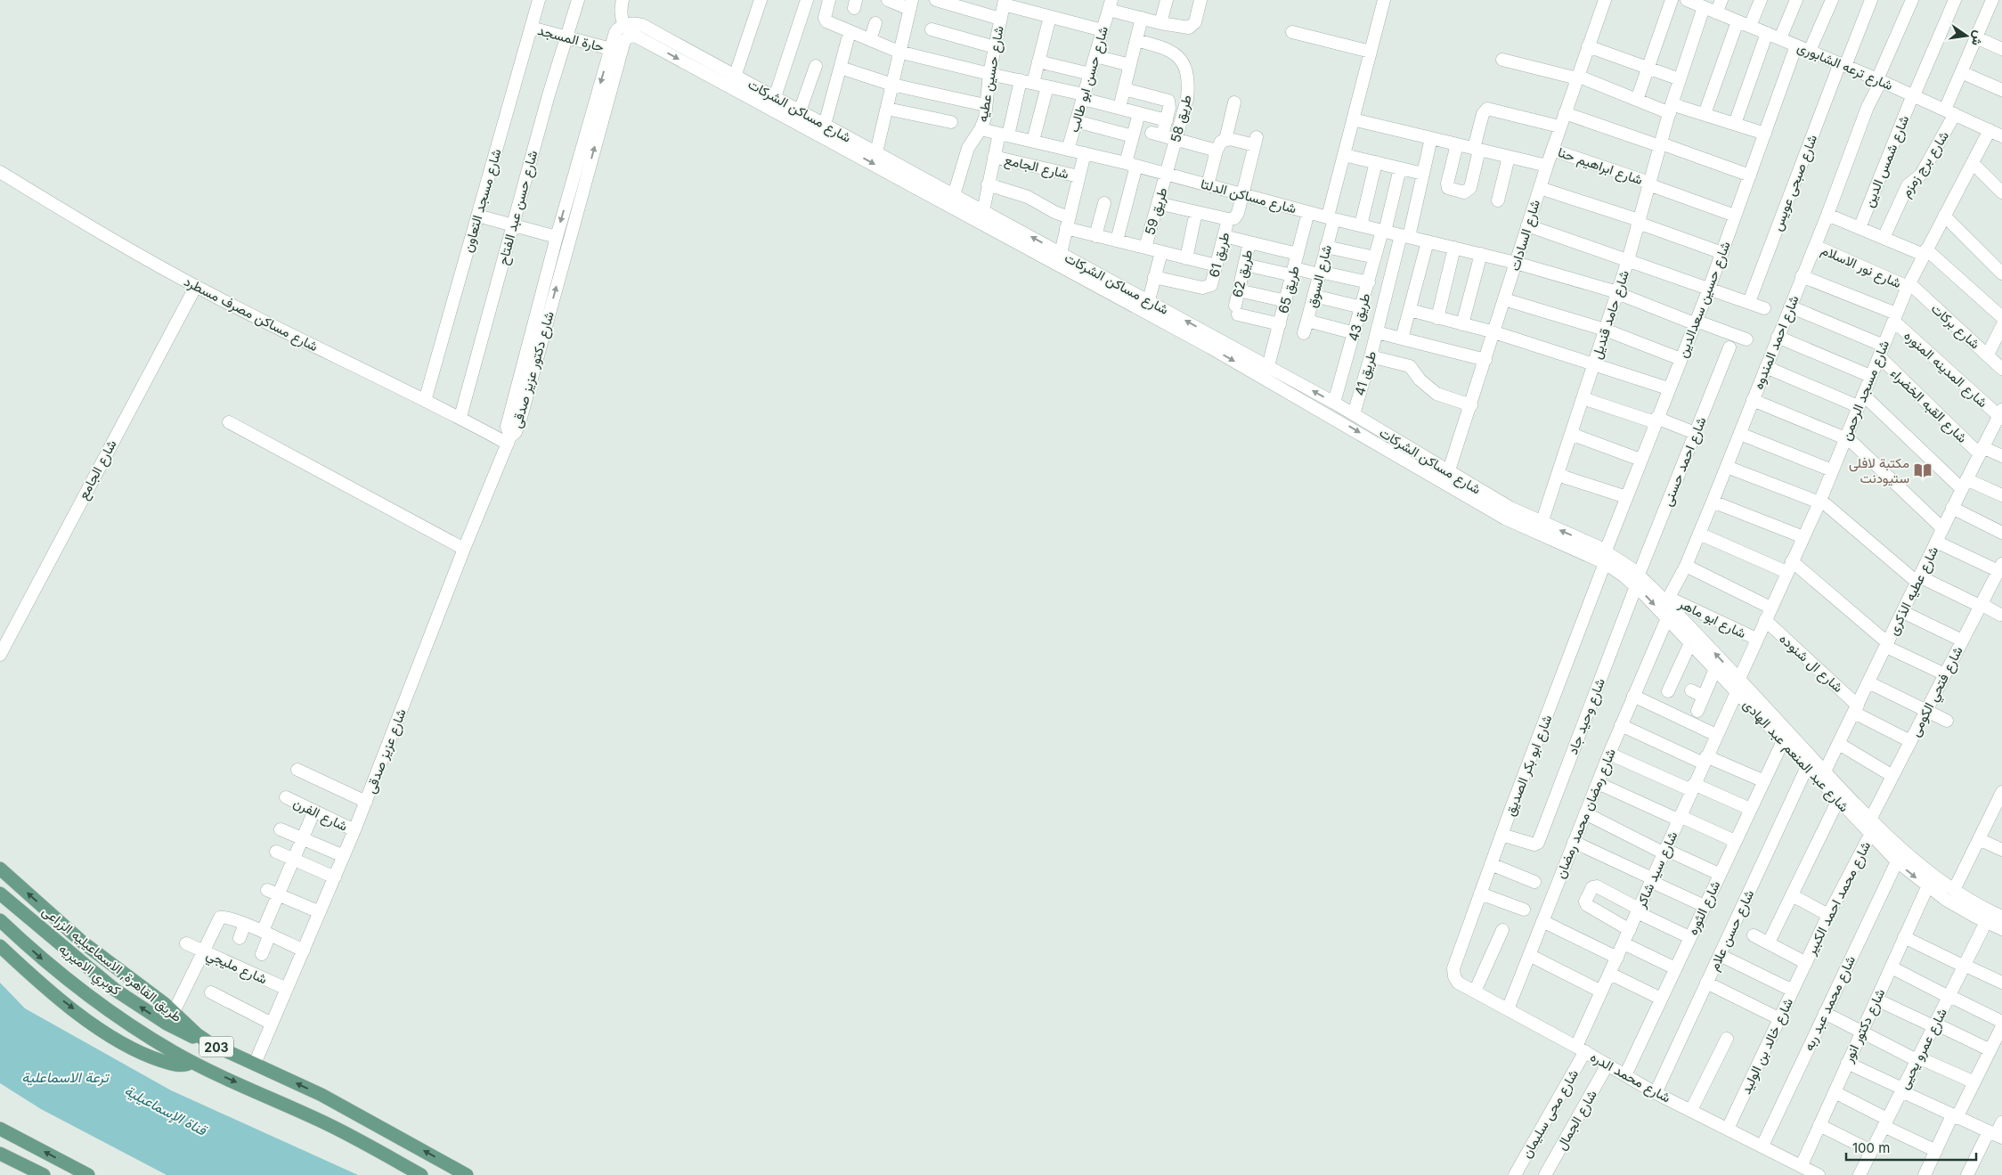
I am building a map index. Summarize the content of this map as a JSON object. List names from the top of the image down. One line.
{"streets":{"main road":["طريق القاهرة, الاسماعيليه الزراعى","كوبري الاميريه","203"],"street":["حارة المسجد","شارع ترعه الشابورى","شارع حسين عطيه","شارع حسن ابو طالب","شارع مساكن الشركات","طريق 58","شارع شمس الدين","شارع برج زمزم","شارع ابراهيم حنا","شارع الجامع","شارع صبحى عويس","شارع مساكن الدلتا","شارع مسجد التعاون","شارع حسن عبد الفتاح","طريق 59","شارع السادات","طريق 61","شارع نور الاسلام","طريق 62","شارع السوق","طريق 65","شارع حسين سعدالدين","شارع مساكن مصرف مسطرد","شارع حامد قنديل","طريق 43","شارع بركات","شارع احمد المندوه","شارع المدينه المنوره","شارع دكتور عزيز صدقى","طريق 41","شارع مسجد الرحمن","شارع القبه الخضراء","شارع احمد حسنى","شارع عطيه الذكرى","شارع ابو ماهر","شارع ال شنوده","شارع فتحي الكومى","شارع وحيد جاد","شارع عزيز صدقى","شارع عبد المنعم عبد الهادى","شارع ابو بكر الصديق","شارع رمضان محمد رمضان","شارع الفرن","شارع سيد شاكر","شارع محمد احمد الكبير","شارع الثوره","شارع حسن علام","شارع مليجي","شارع محمد عبد ربه","شارع دكتور انور","شارع خالد بن الوليد","شارع عمرو يحيى","شارع محمد الدره","شارع محى سليمان","شارع الجمال"]},"crossings":[["حارة المسجد","شارع مسجد التعاون"],["حارة المسجد","شارع حسن عبد الفتاح"],["حارة المسجد","شارع دكتور عزيز صدقى"],["شارع ترعه الشابورى","شارع شمس الدين"],["شارع ترعه الشابورى","شارع برج زمزم"],["شارع ترعه الشابورى","شارع صبحى عويس"],["شارع ترعه الشابورى","شارع حسين سعدالدين"],["شارع ترعه الشابورى","شارع حامد قنديل"],["شارع ترعه الشابورى","شارع احمد المندوه"],["شارع ترعه الشابورى","شارع مسجد الرحمن"],["شارع حسين عطيه","شارع مساكن الشركات"],["شارع حسين عطيه","شارع مساكن الدلتا"],["شارع حسن ابو طالب","شارع مساكن الشركات"],["شارع حسن ابو طالب","شارع الجامع"],["شارع حسن ابو طالب","شارع مساكن الدلتا"],["شارع مساكن الشركات","شارع السادات"],["شارع مساكن الشركات","طريق 65"],["شارع مساكن الشركات","شارع حسين سعدالدين"],["شارع مساكن الشركات","شارع حامد قنديل"],["شارع مساكن الشركات","طريق 43"],["شارع مساكن الشركات","شارع دكتور عزيز صدقى"],["شارع مساكن الشركات","طريق 41"],["شارع مساكن الشركات","شارع عبد المنعم عبد الهادى"],["شارع مساكن الشركات","شارع ابو بكر الصديق"],["طريق 58","شارع مساكن الدلتا"],["طريق 58","طريق 59"],["شارع ابراهيم حنا","شارع السادات"],["شارع ابراهيم حنا","شارع حسين سعدالدين"],["شارع ابراهيم حنا","شارع حامد قنديل"],["شارع الجامع","شارع مساكن مصرف مسطرد"],["شارع مساكن الدلتا","طريق 59"],["شارع مساكن الدلتا","شارع السادات"],["شارع مساكن الدلتا","شارع السوق"],["شارع مساكن الدلتا","طريق 65"],["شارع مساكن الدلتا","شارع حسين سعدالدين"],["شارع مساكن الدلتا","شارع حامد قنديل"],["شارع مساكن الدلتا","طريق 43"],["شارع مساكن الدلتا","طريق 41"],["شارع مسجد التعاون","شارع مساكن مصرف مسطرد"],["شارع حسن عبد الفتاح","شارع مساكن مصرف مسطرد"],["شارع نور الاسلام","شارع بركات"],["شارع نور الاسلام","شارع احمد المندوه"],["شارع نور الاسلام","شارع مسجد الرحمن"],["طريق 62","طريق 65"],["شارع السوق","طريق 43"],["شارع حسين سعدالدين","شارع عبد المنعم عبد الهادى"],["شارع حسين سعدالدين","شارع ابو بكر الصديق"],["شارع مساكن مصرف مسطرد","شارع دكتور عزيز صدقى"],["شارع مساكن مصرف مسطرد","شارع عزيز صدقى"],["شارع بركات","شارع مسجد الرحمن"],["شارع احمد المندوه","شارع ابو ماهر"],["شارع احمد المندوه","شارع عبد المنعم عبد الهادى"],["شارع المدينه المنوره","شارع مسجد الرحمن"],["شارع المدينه المنوره","شارع عطيه الذكرى"],["شارع دكتور عزيز صدقى","شارع عزيز صدقى"],["شارع مسجد الرحمن","شارع القبه الخضراء"],["شارع مسجد الرحمن","شارع ابو ماهر"],["شارع مسجد الرحمن","شارع ال شنوده"],["شارع مسجد الرحمن","شارع عبد المنعم عبد الهادى"],["شارع القبه الخضراء","شارع عطيه الذكرى"],["شارع احمد حسنى","شارع وحيد جاد"],["شارع احمد حسنى","شارع عبد المنعم عبد الهادى"],["شارع عطيه الذكرى","شارع ال شنوده"],["شارع عطيه الذكرى","شارع عبد المنعم عبد الهادى"],["شارع ابو ماهر","شارع عبد المنعم عبد الهادى"],["شارع ال شنوده","شارع فتحي الكومى"],["شارع فتحي الكومى","شارع عبد المنعم عبد الهادى"],["شارع وحيد جاد","شارع عبد المنعم عبد الهادى"],["شارع عزيز صدقى","شارع الفرن"],["شارع عزيز صدقى","طريق القاهرة, الاسماعيليه الزراعى"],["شارع عزيز صدقى","شارع مليجي"],["شارع عبد المنعم عبد الهادى","شارع ابو بكر الصديق"],["شارع عبد المنعم عبد الهادى","شارع رمضان محمد رمضان"],["شارع عبد المنعم عبد الهادى","شارع سيد شاكر"],["شارع عبد المنعم عبد الهادى","شارع محمد احمد الكبير"],["شارع عبد المنعم عبد الهادى","شارع الثوره"],["شارع عبد المنعم عبد الهادى","شارع حسن علام"],["شارع عبد المنعم عبد الهادى","شارع محمد عبد ربه"],["شارع عبد المنعم عبد الهادى","شارع دكتور انور"],["شارع عبد المنعم عبد الهادى","شارع عمرو يحيى"],["شارع ابو بكر الصديق","شارع محمد الدره"],["شارع رمضان محمد رمضان","شارع محمد الدره"],["شارع سيد شاكر","شارع محمد الدره"],["شارع سيد شاكر","شارع محى سليمان"],["شارع محمد احمد الكبير","شارع خالد بن الوليد"],["شارع الثوره","شارع محمد الدره"],["شارع حسن علام","شارع محمد الدره"],["طريق القاهرة, الاسماعيليه الزراعى","كوبري الاميريه"],["كوبري الاميريه","203"],["شارع محمد عبد ربه","شارع محمد الدره"],["شارع دكتور انور","شارع محمد الدره"],["شارع خالد بن الوليد","شارع محمد الدره"],["شارع محمد الدره","شارع محى سليمان"],["شارع محمد الدره","شارع الجمال"]],"water":["ترعة الاسماعلية","قناة الإسماعيلية"],"places":{"library":["مكتبة لافلى ستيودنت"]},"scale_bar":"100 m","north":"right"}
